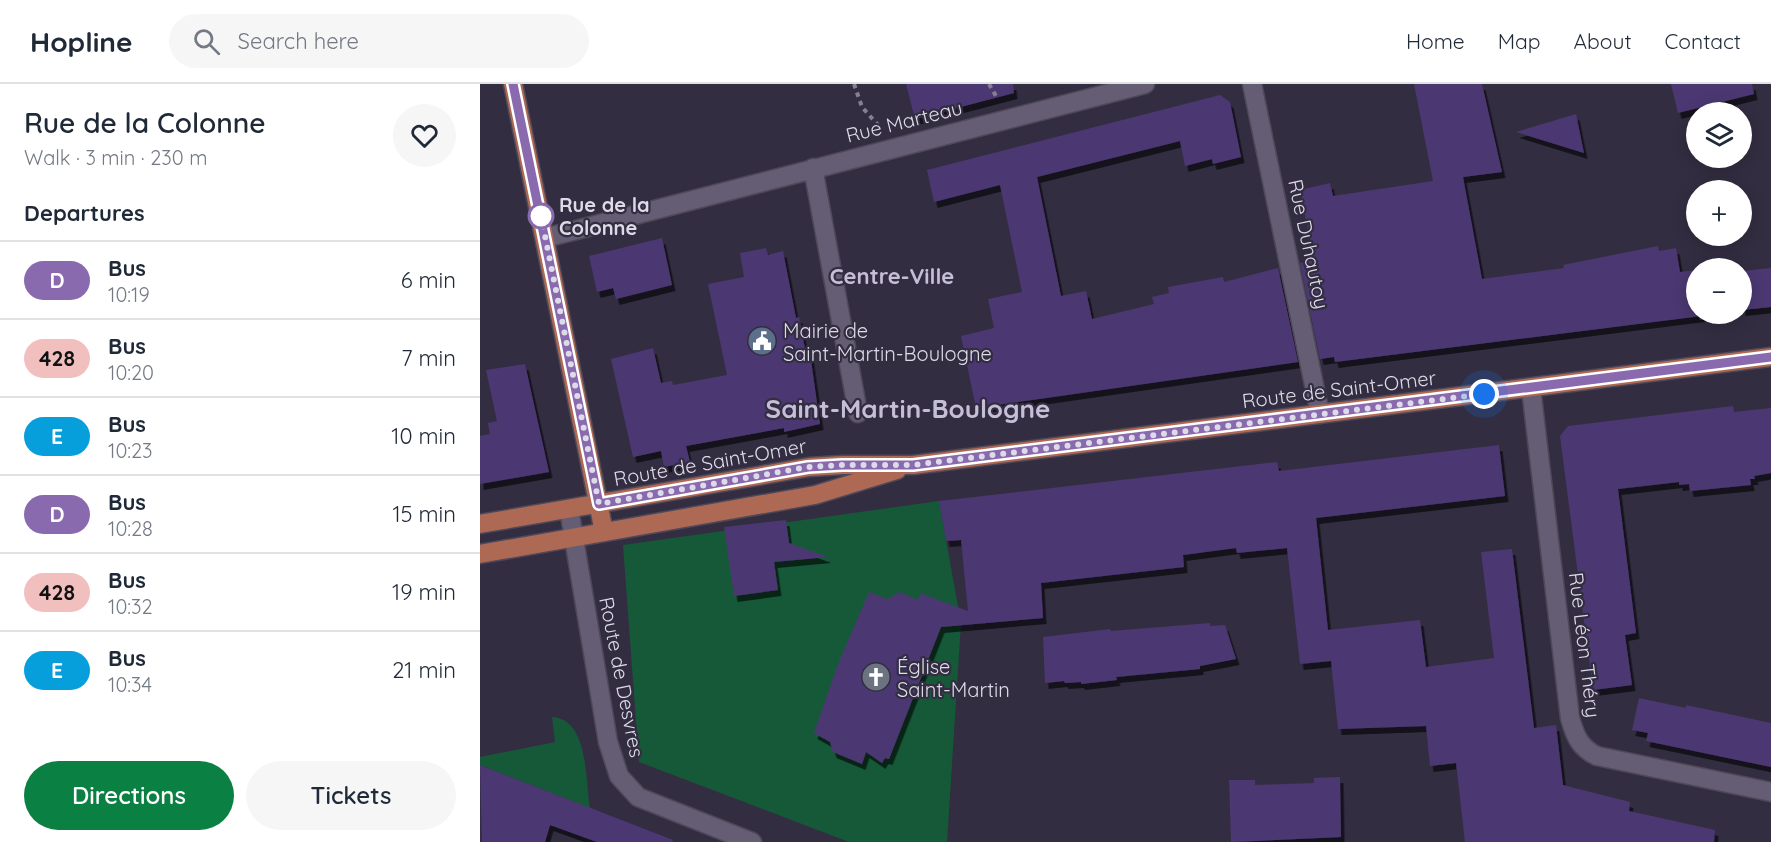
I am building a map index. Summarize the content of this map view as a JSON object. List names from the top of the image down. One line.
{"streets":{"main road":["Route de Saint-Omer"],"street":["Rue Marteau","Rue Duhautoy","Rue Léon Théry","Route de Desvres"]},"crossings":[["Rue Duhautoy","Route de Saint-Omer"],["Route de Saint-Omer","Rue Léon Théry"],["Route de Saint-Omer","Route de Desvres"]],"districts":["Centre-Ville","Saint-Martin-Boulogne"],"places":{"other":["Rue de la Colonne"],"public building":["Mairie de Saint-Martin-Boulogne"],"church":["Église Saint-Martin"]},"lines":["bus line D"],"page":{"header":"Hopline","search":"Search here","nav":["Home","Map","About","Contact"],"heading":[["Rue de la Colonne","Walk · 3 min · 230 m"],"Departures"],"map_buttons":["+","−"],"list":[{"mark":"D","name":"Bus","note":"10:19","value":"6 min"},{"mark":"428","name":"Bus","note":"10:20","value":"7 min"},{"mark":"E","name":"Bus","note":"10:23","value":"10 min"},{"mark":"D","name":"Bus","note":"10:28","value":"15 min"},{"mark":"428","name":"Bus","note":"10:32","value":"19 min"},{"mark":"E","name":"Bus","note":"10:34","value":"21 min"}],"buttons":["Directions","Tickets"]}}
